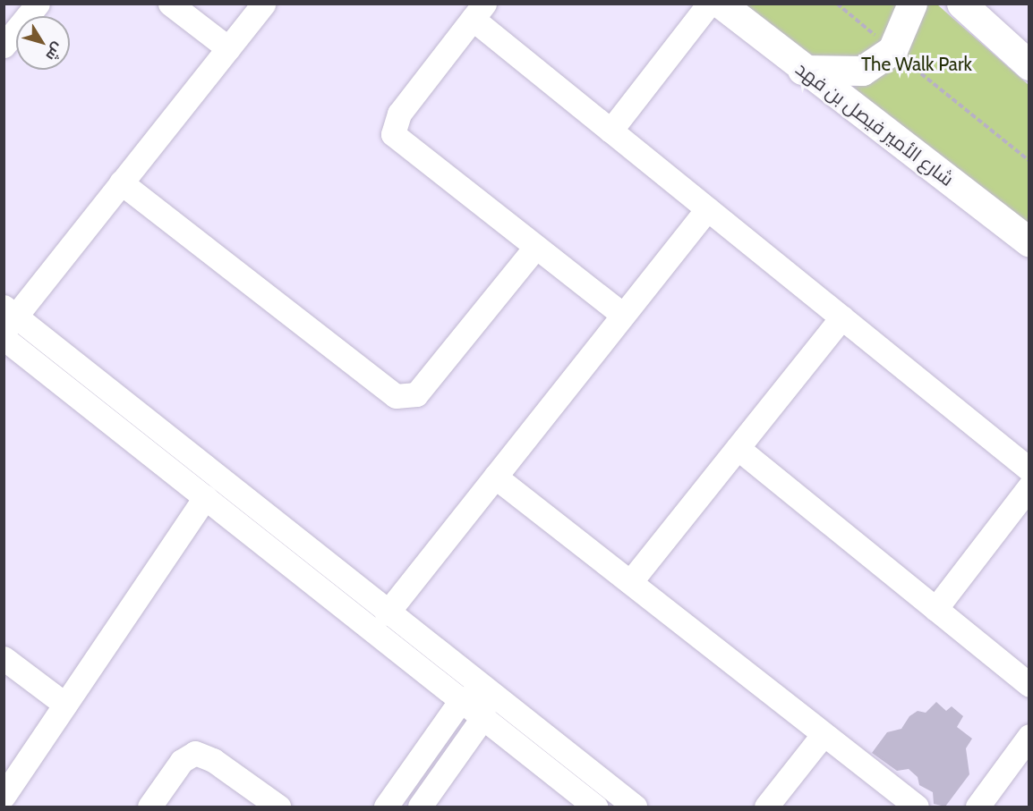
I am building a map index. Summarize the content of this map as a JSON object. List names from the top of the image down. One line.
{"streets":{"main road":["شارع الأمير فيصل بن فهد"]},"parks":["The Walk Park"],"north":"bottom right"}
